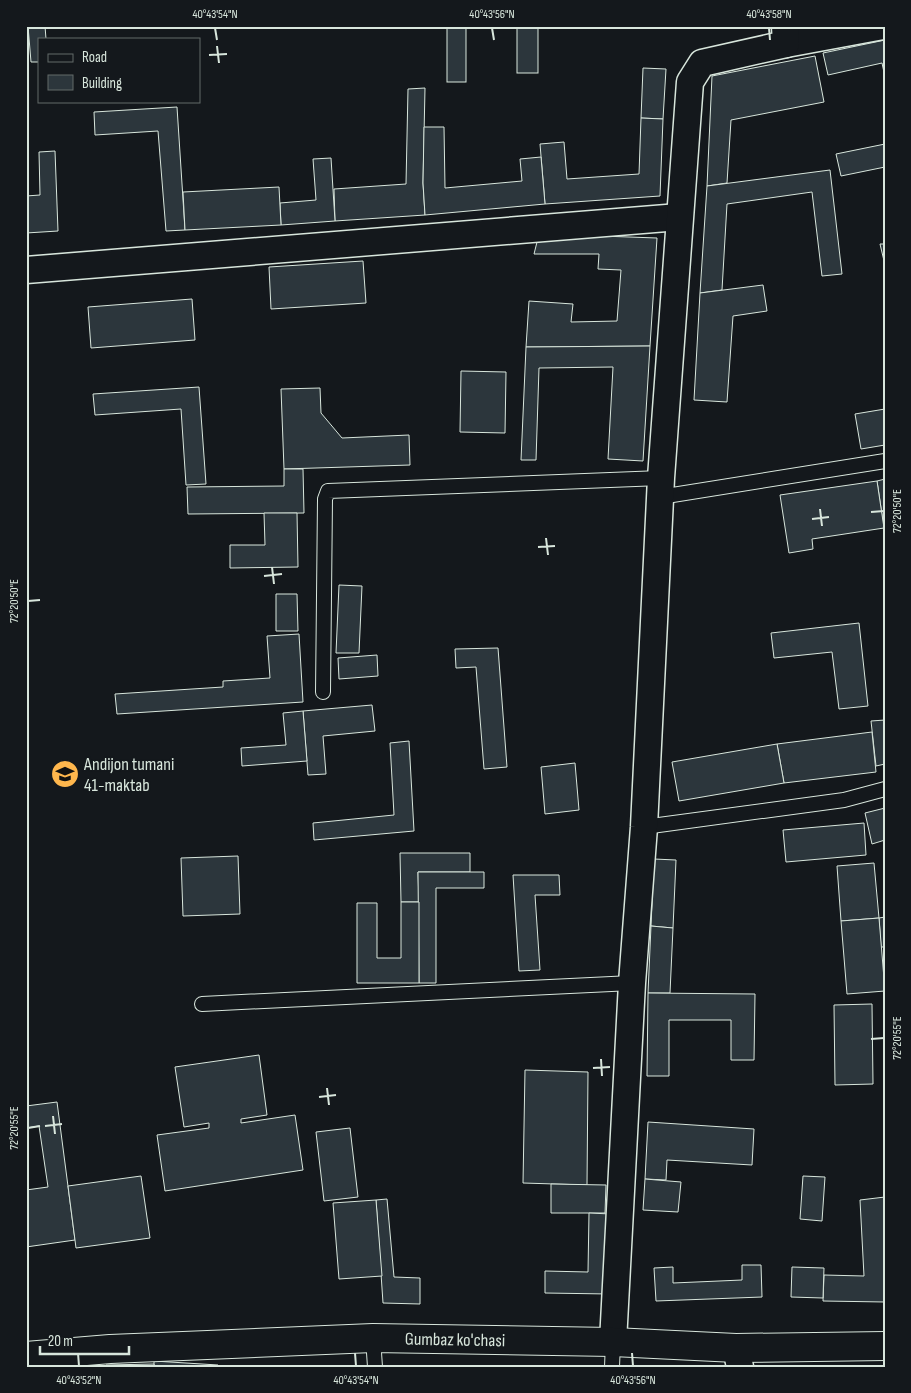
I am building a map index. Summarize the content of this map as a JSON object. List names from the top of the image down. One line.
{"streets":{"main road":["Gumbaz ko'chasi"]},"places":{"school or university":["Andijon tumani 41-maktab"]},"legend":["Road","Building"],"scale_bar":"20 m","coordinates":["40°43'54\"N","40°43'56\"N","40°43'58\"N","72°20'50\"E","72°20'55\"E","40°43'52\"N"]}
